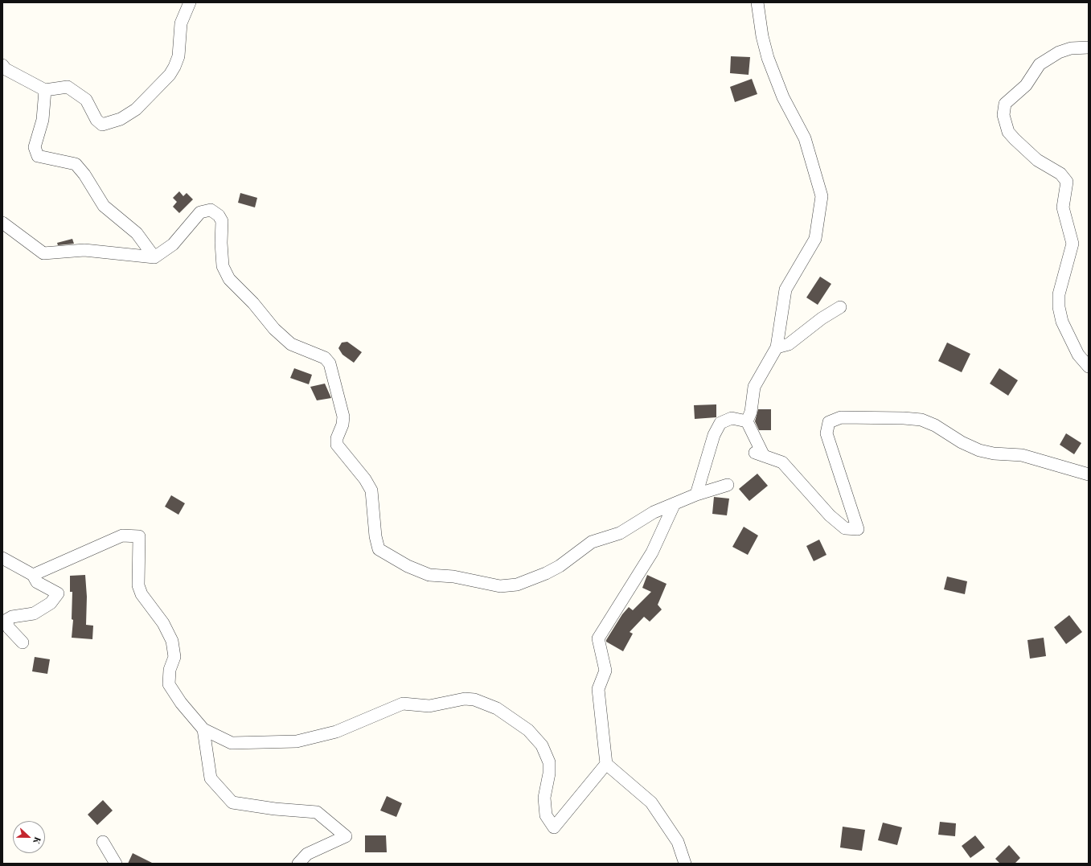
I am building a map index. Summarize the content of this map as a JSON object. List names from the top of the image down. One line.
{"north":"right"}
